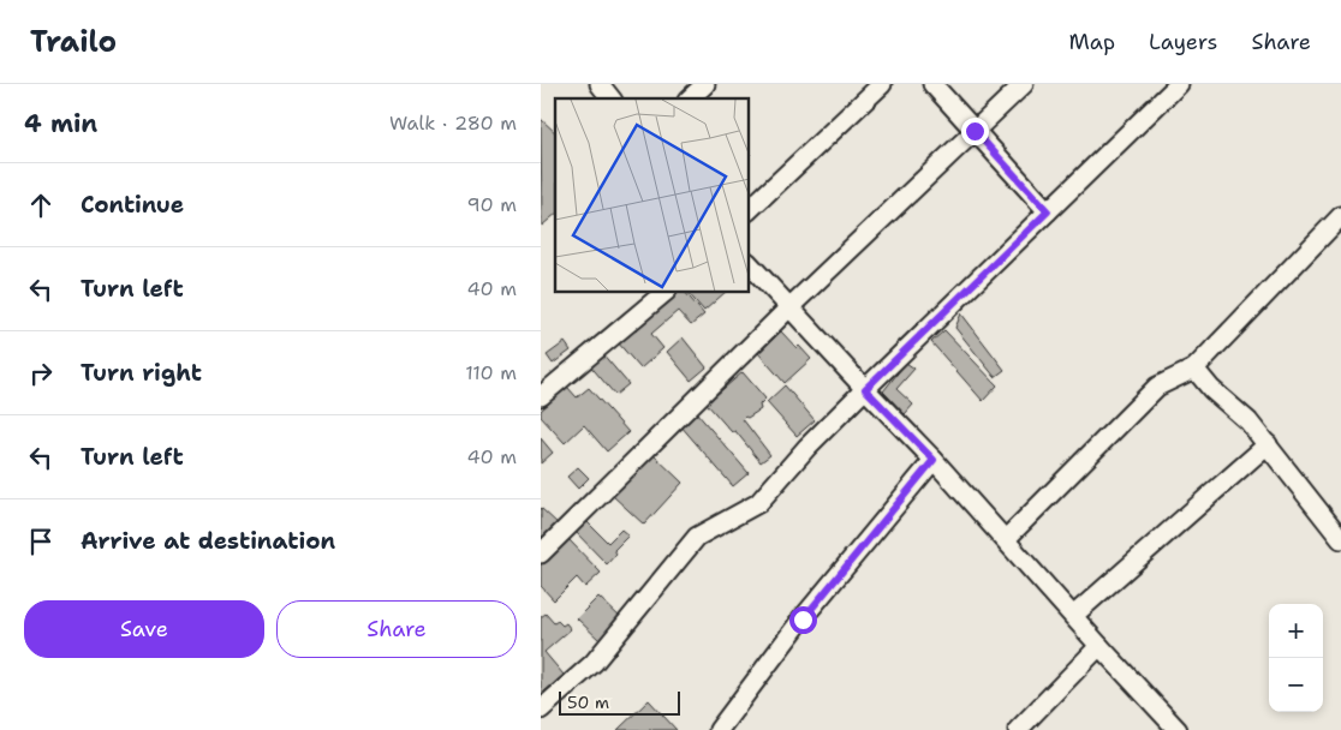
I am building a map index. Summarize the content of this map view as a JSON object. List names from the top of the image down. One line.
{"scale_bar":"50 m","page":{"header":"Trailo","nav":["Map","Layers","Share"],"heading":["4 min","Walk · 280 m"],"list":[["Continue","90 m"],["Turn left","40 m"],["Turn right","110 m"],["Turn left","40 m"],"Arrive at destination"],"buttons":["Save","Share"],"map_buttons":["+","−"],"scale":"50 m"}}
